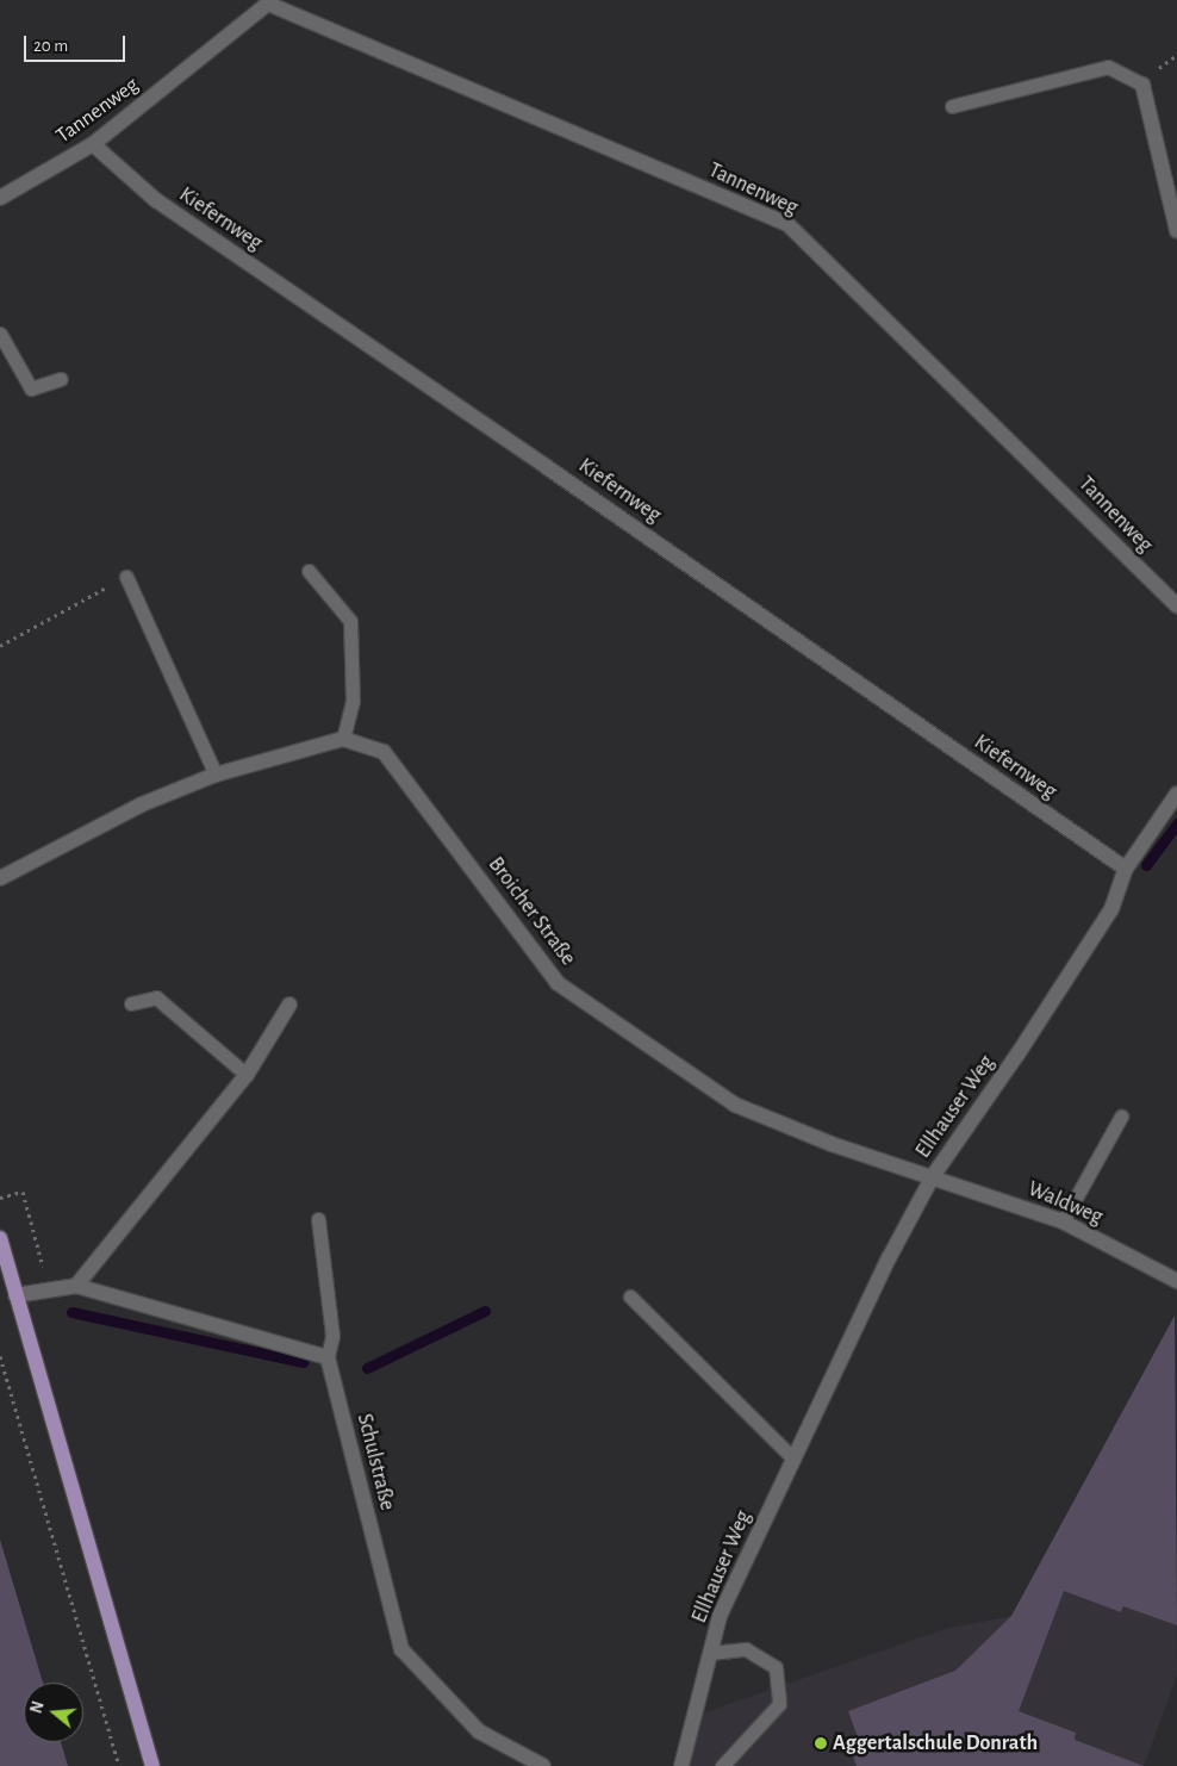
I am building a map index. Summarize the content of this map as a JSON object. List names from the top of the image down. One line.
{"streets":{"street":["Tannenweg","Kiefernweg","Broicher Straße","Ellhauser Weg","Waldweg","Schulstraße"]},"crossings":[["Tannenweg","Kiefernweg"],["Kiefernweg","Ellhauser Weg"],["Broicher Straße","Ellhauser Weg"],["Broicher Straße","Waldweg"],["Ellhauser Weg","Waldweg"]],"places":["Aggertalschule Donrath"],"scale_bar":"20 m","north":"left"}
